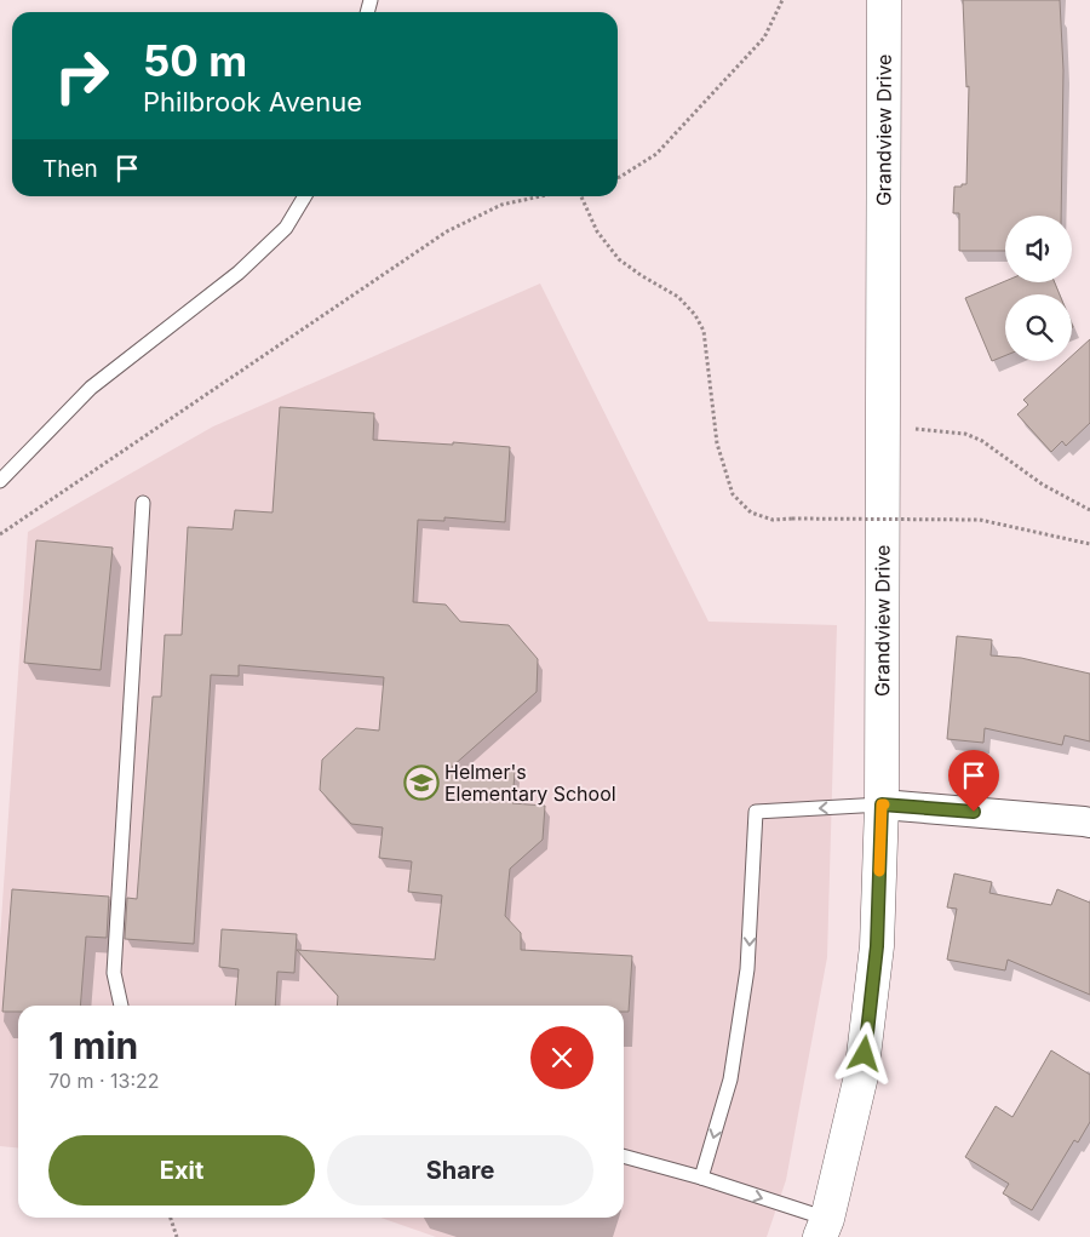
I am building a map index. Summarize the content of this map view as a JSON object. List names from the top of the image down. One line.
{"streets":{"street":["Grandview Drive"]},"places":{"school or university":["Helmer's Elementary School"]},"page":{"turn":["50 m","Philbrook Avenue"],"then":"Then","heading":["1 min","70 m · 13:22"],"buttons":["Exit","Share"]}}
